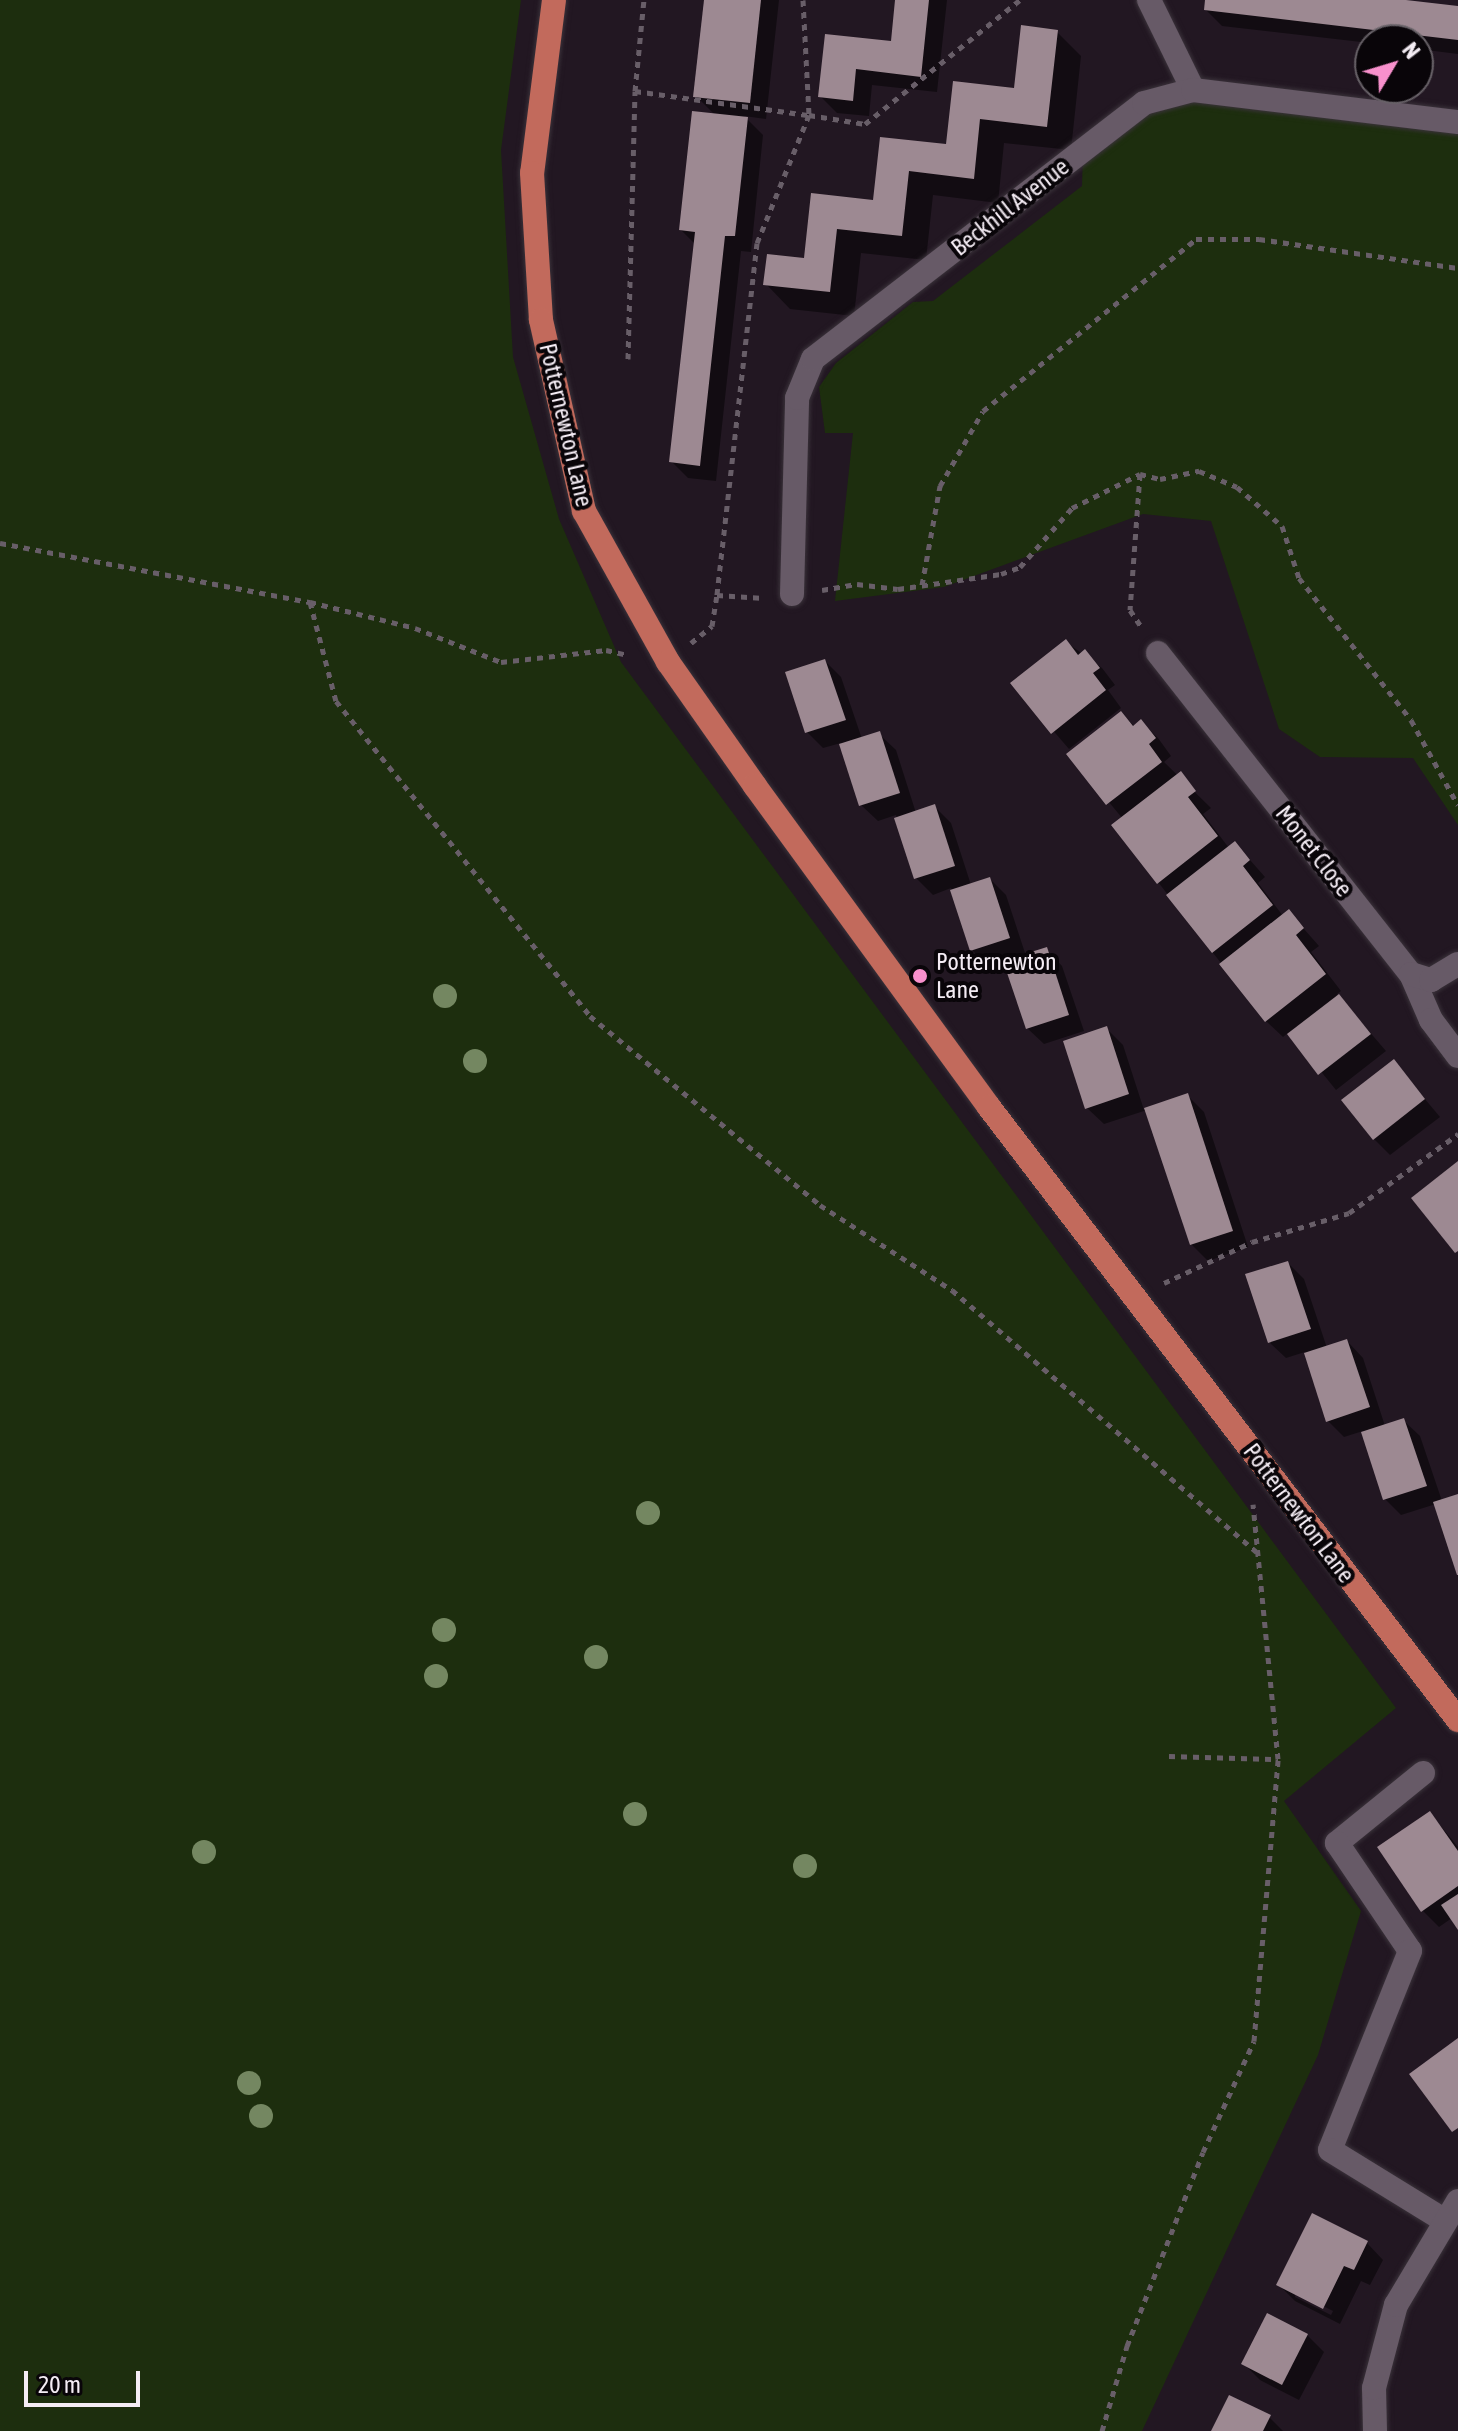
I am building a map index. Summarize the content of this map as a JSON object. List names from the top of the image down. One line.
{"streets":{"main road":["Potternewton Lane"],"street":["Beckhill Avenue","Monet Close"]},"places":["Potternewton Lane"],"scale_bar":"20 m","north":"top right"}
